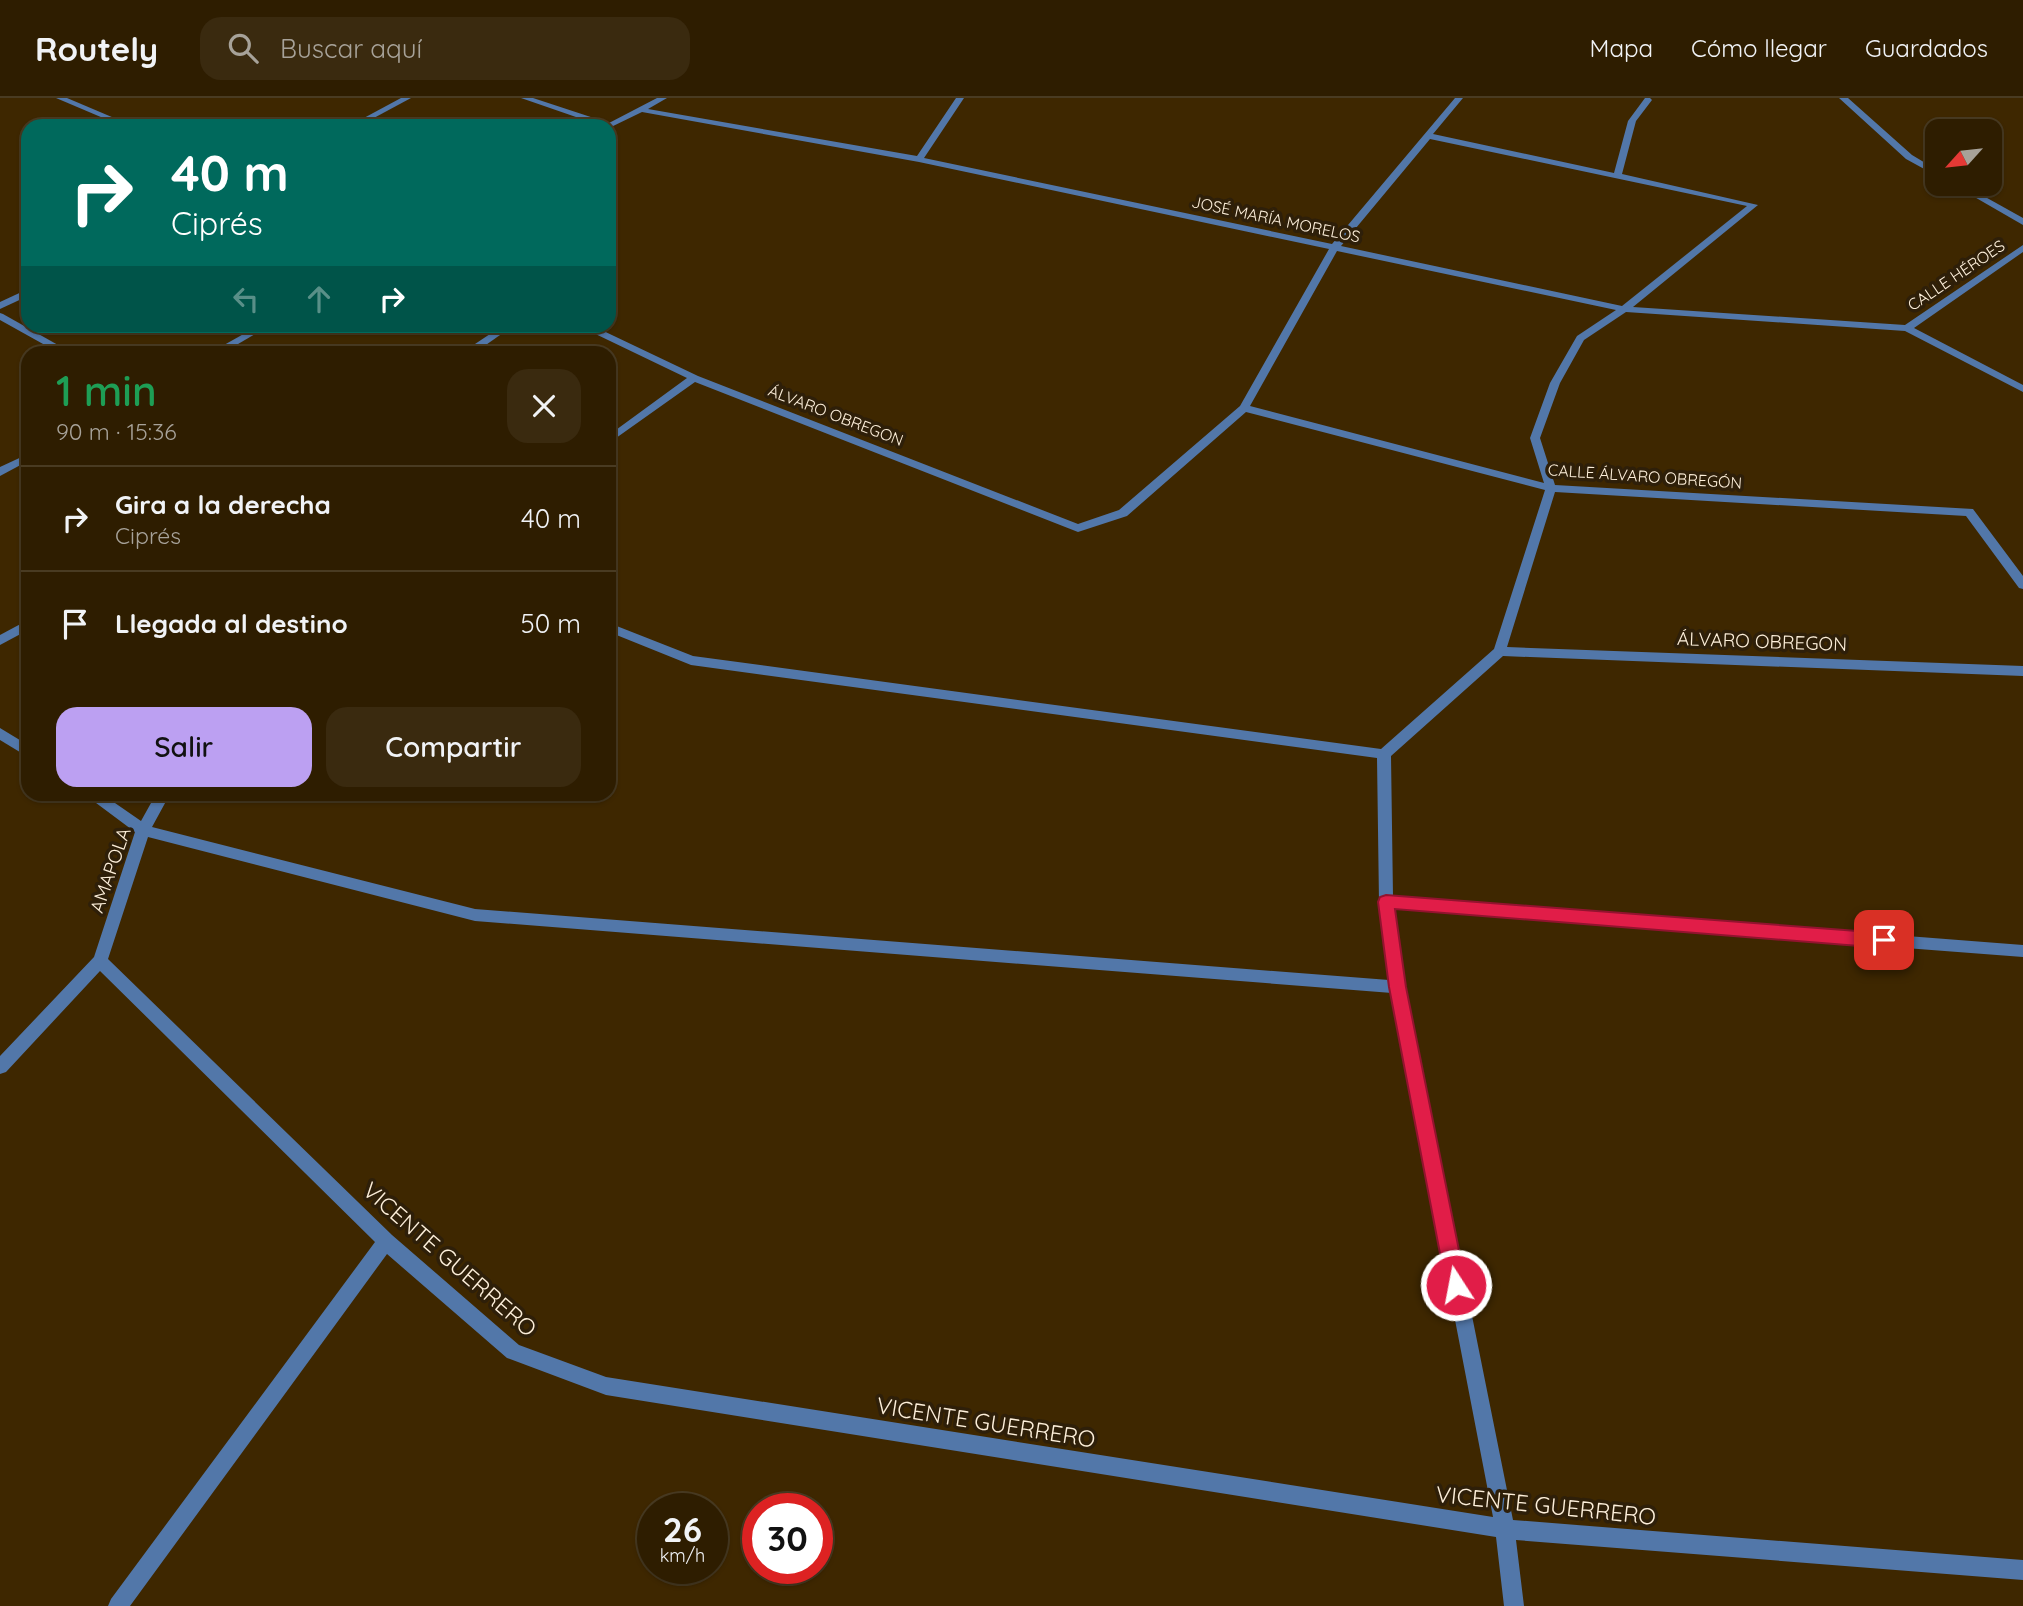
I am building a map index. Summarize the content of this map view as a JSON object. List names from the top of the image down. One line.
{"streets":{"street":["JOSÉ MARÍA MORELOS","CALLE HÉROES","ÁLVARO OBREGON","CALLE ÁLVARO OBREGÓN","AMAPOLA","VICENTE GUERRERO"]},"crossings":[["JOSÉ MARÍA MORELOS","CALLE HÉROES"],["ÁLVARO OBREGON","CALLE ÁLVARO OBREGÓN"],["AMAPOLA","VICENTE GUERRERO"]],"north":"bottom left","page":{"header":"Routely","search":"Buscar aquí","nav":["Mapa","Cómo llegar","Guardados"],"turn":["40 m","Ciprés"],"heading":["1 min","90 m · 15:36"],"list":[{"name":"Gira a la derecha","note":"Ciprés","value":"40 m"},{"name":"Llegada al destino","value":"50 m"}],"buttons":["Salir","Compartir"],"speed":"26 km/h","limit":"30"}}
